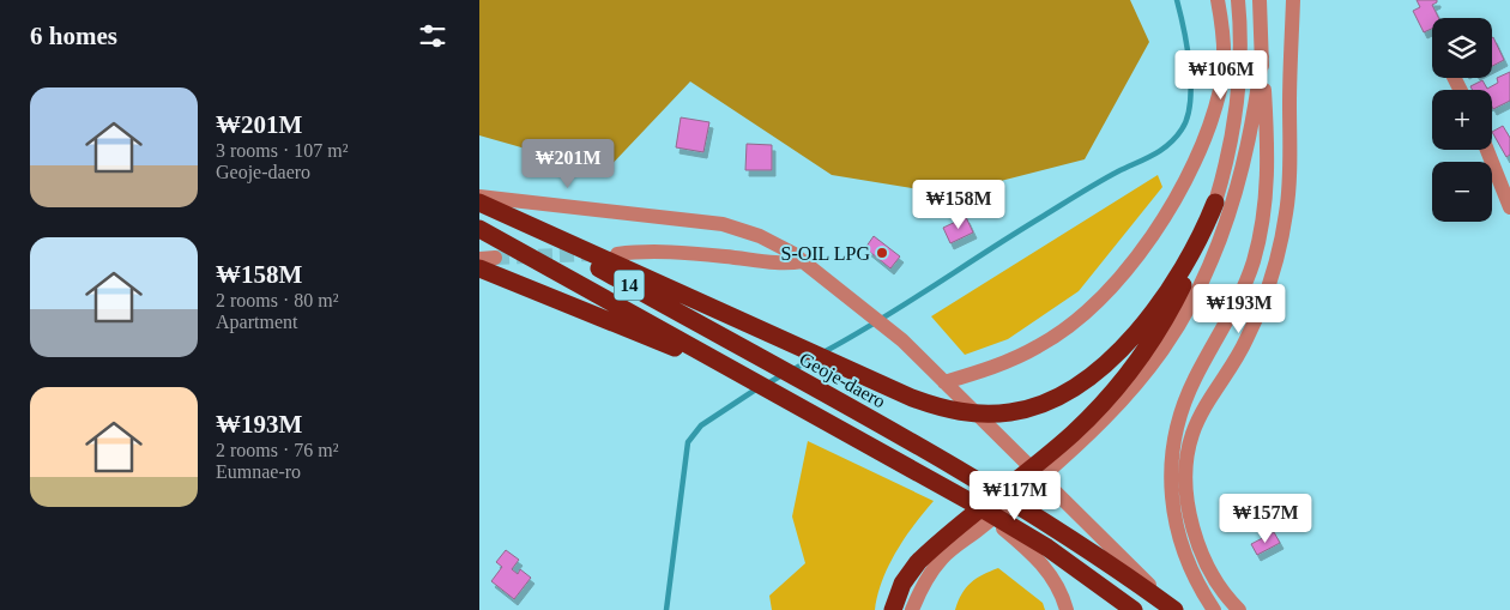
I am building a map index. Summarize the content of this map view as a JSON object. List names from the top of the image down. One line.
{"streets":{"highway":["14","Geoje-daero"]},"places":["S-OIL LPG"],"page":{"heading":"6 homes","map_buttons":["+","−"],"price":["₩106M","₩201M","₩158M","₩193M","₩117M","₩157M"],"list":[{"name":"₩201M","note":"3 rooms · 107 m² · Geoje-daero"},{"name":"₩158M","note":"2 rooms · 80 m² · Apartment"},{"name":"₩193M","note":"2 rooms · 76 m² · Eumnae-ro"}]}}
